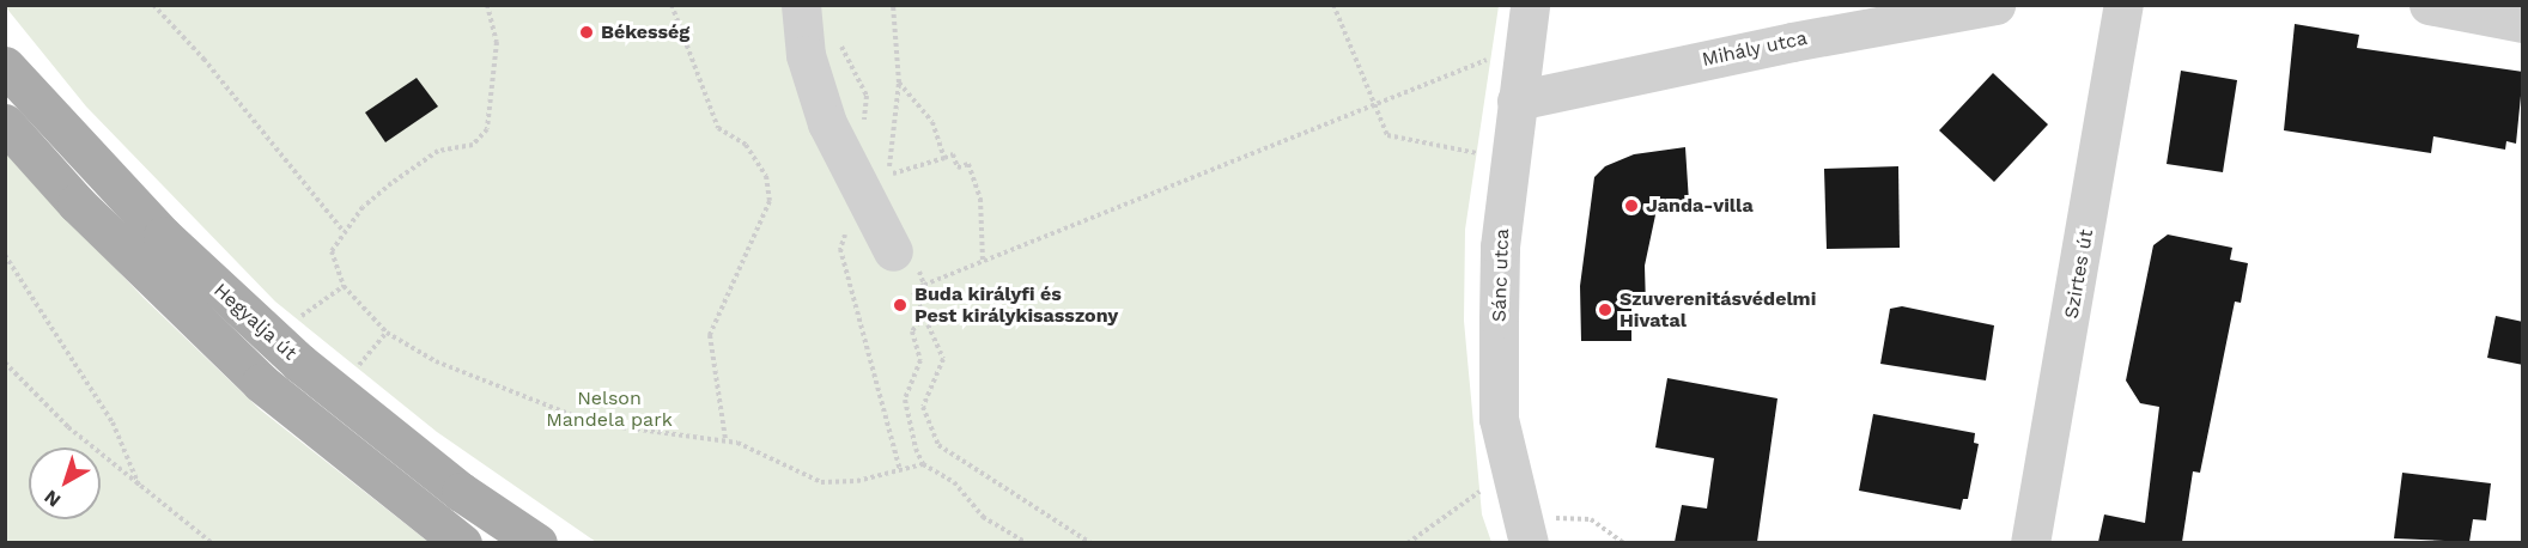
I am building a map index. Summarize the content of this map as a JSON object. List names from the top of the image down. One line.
{"streets":{"main road":["Hegyalja út"],"street":["Mihály utca","Szirtes út","Sánc utca"]},"crossings":[["Mihály utca","Sánc utca"]],"parks":["Nelson Mandela park"],"places":["Békesség","Janda-villa","Buda királyfi és Pest királykisasszony","Szuverenitásvédelmi Hivatal"],"north":"bottom left"}
